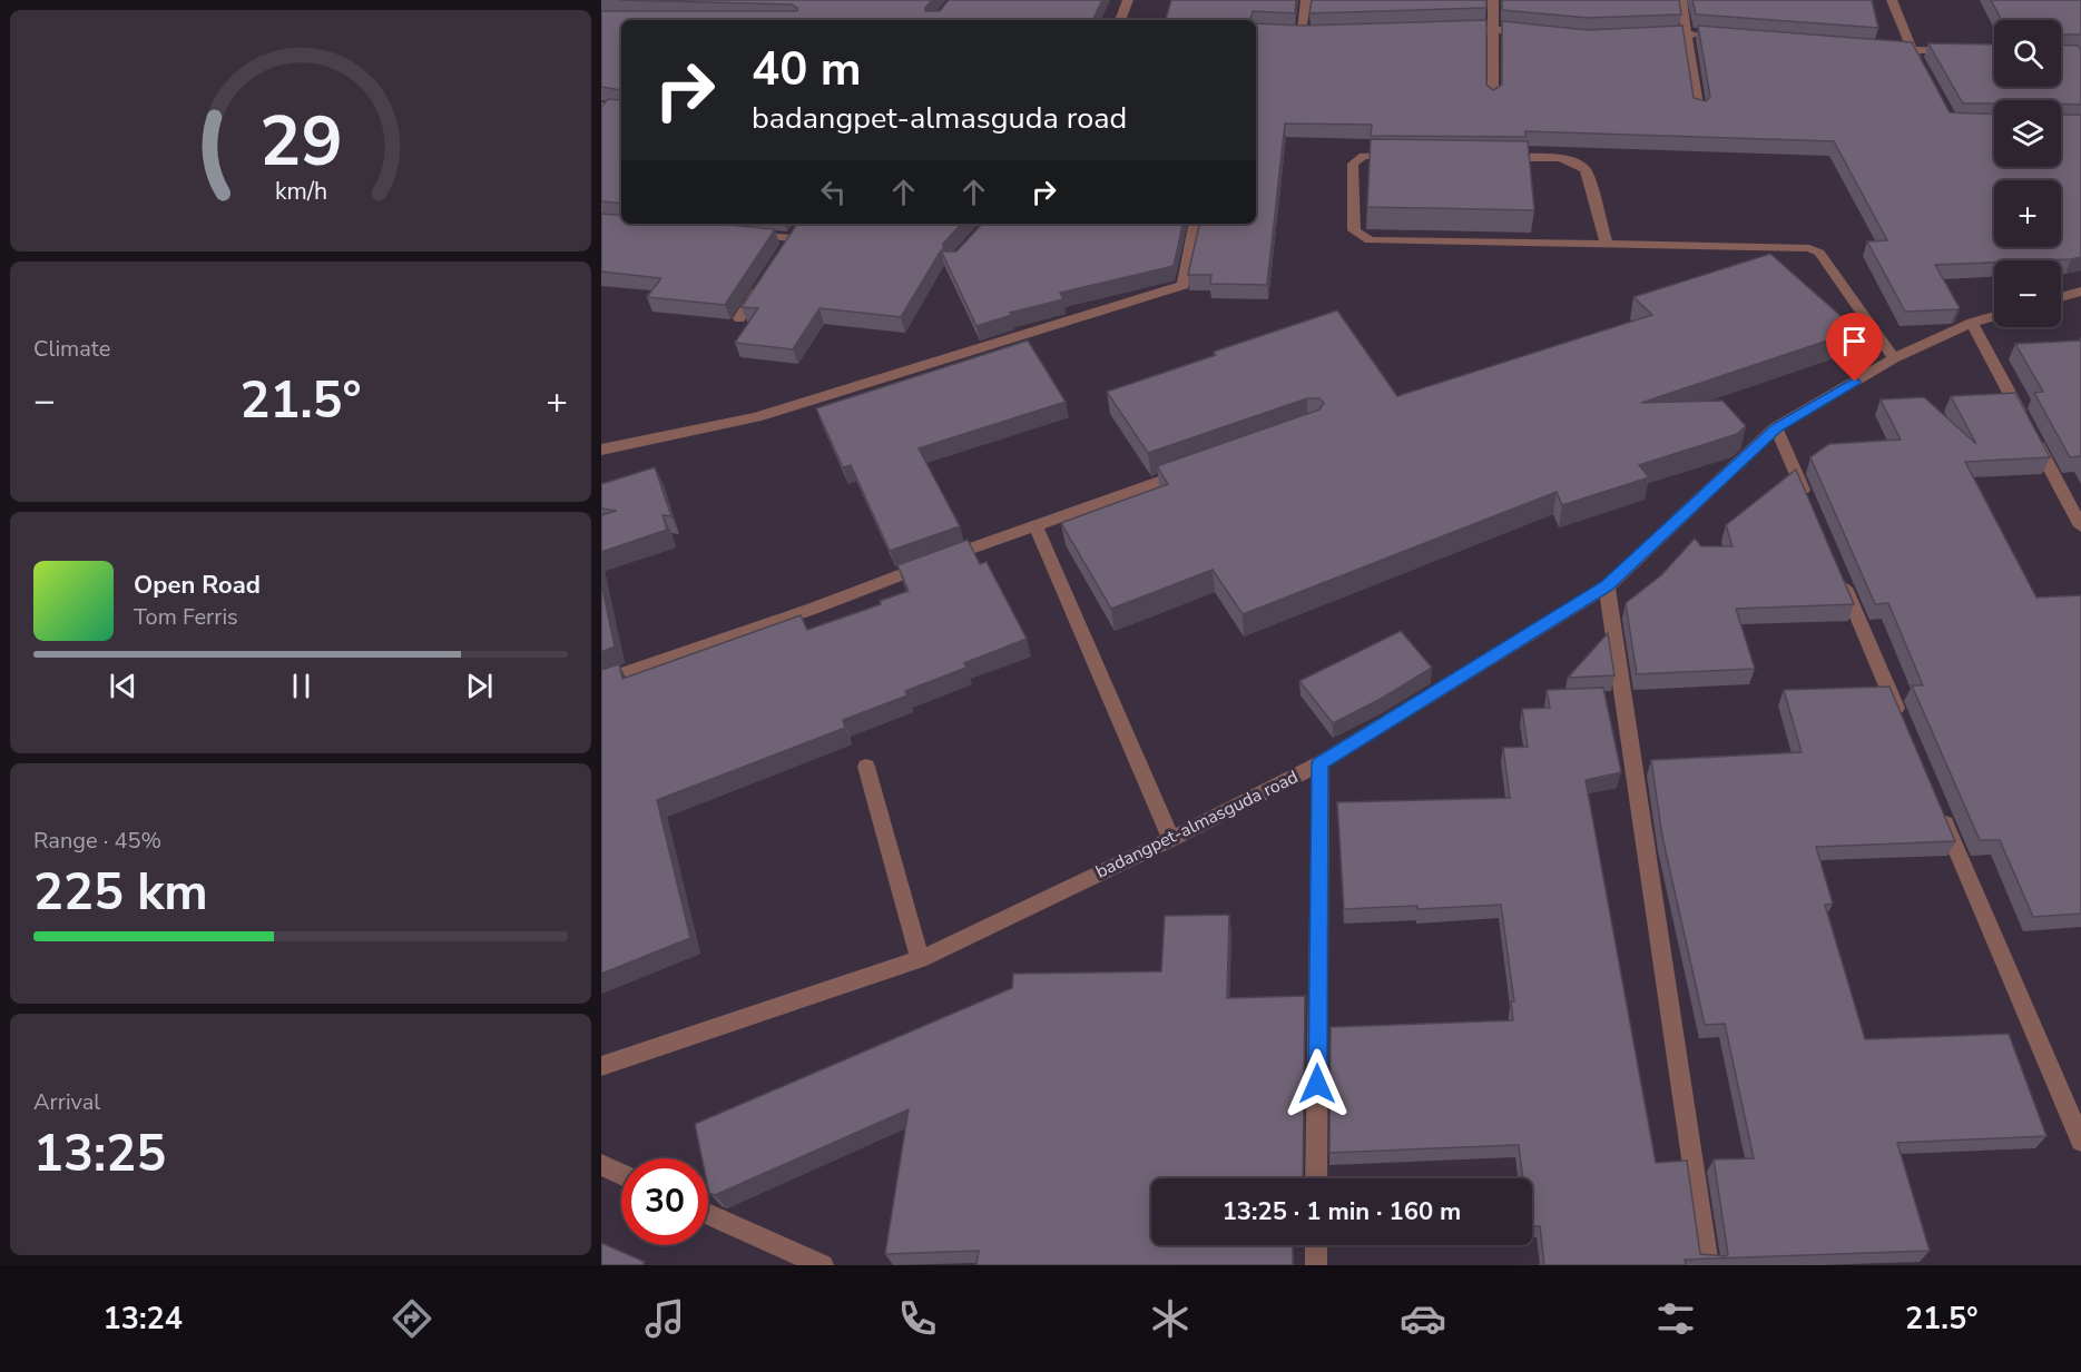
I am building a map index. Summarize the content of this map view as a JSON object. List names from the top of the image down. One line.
{"streets":{"street":["badangpet-almasguda road"]},"page":{"map_buttons":["+","−"],"turn":["40 m","badangpet-almasguda road"],"tile":["Climate",["Range · 45%","225 km"],["Arrival","13:25"]],"heat":["−","21.5°","+"],"song":["Open Road","Tom Ferris"],"limit":"30","trip":"13:25 · 1 min · 160 m","tabs":["13:24","21.5°"],"gauge":["29","km/h"]}}
